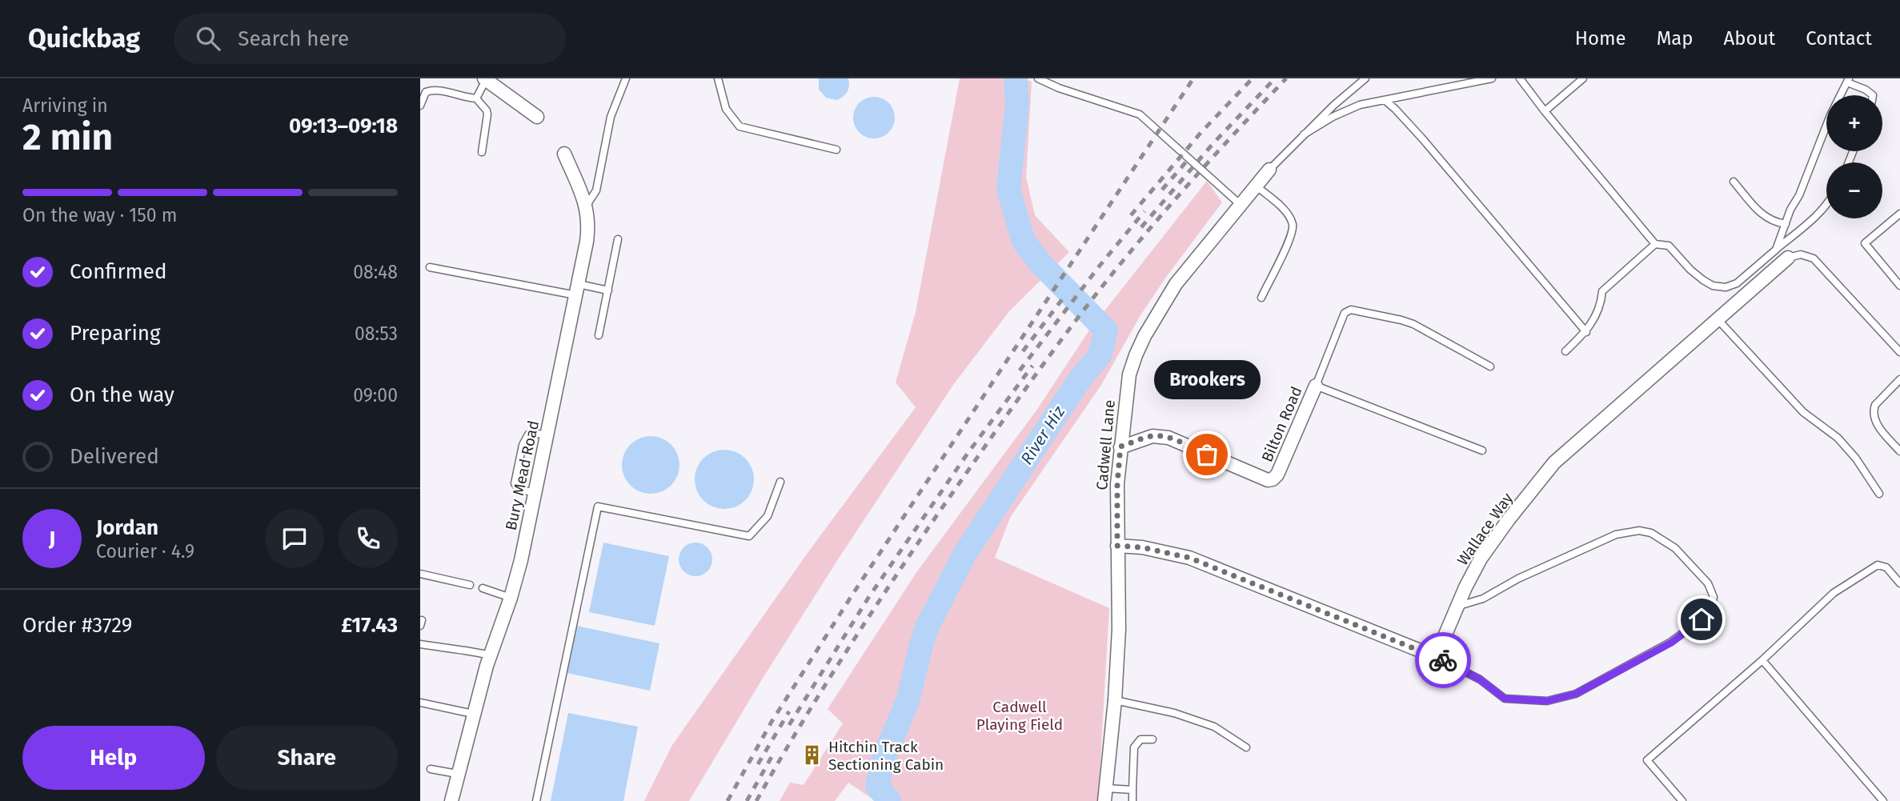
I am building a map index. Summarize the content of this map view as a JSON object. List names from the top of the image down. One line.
{"streets":{"street":["Bilton Road","Cadwell Lane","Bury Mead Road","Wallace Way"]},"crossings":[["Bilton Road","Cadwell Lane"]],"water":["River Hiz"],"parks":["Cadwell Playing Field"],"places":{"other":["Brookers"],"building":["Hitchin Track Sectioning Cabin"]},"page":{"header":"Quickbag","search":"Search here","nav":["Home","Map","About","Contact"],"heading":["2 min","Arriving in","09:13–09:18"],"panel":["Jordan","Courier · 4.9","Order #3729","£17.43"],"map_buttons":["+","−"],"bar":"On the way · 150 m","list":[["Confirmed","08:48"],["Preparing","08:53"],["On the way","09:00"],"Delivered"],"bubble":"Brookers","round":"J","buttons":["Help","Share"]}}
